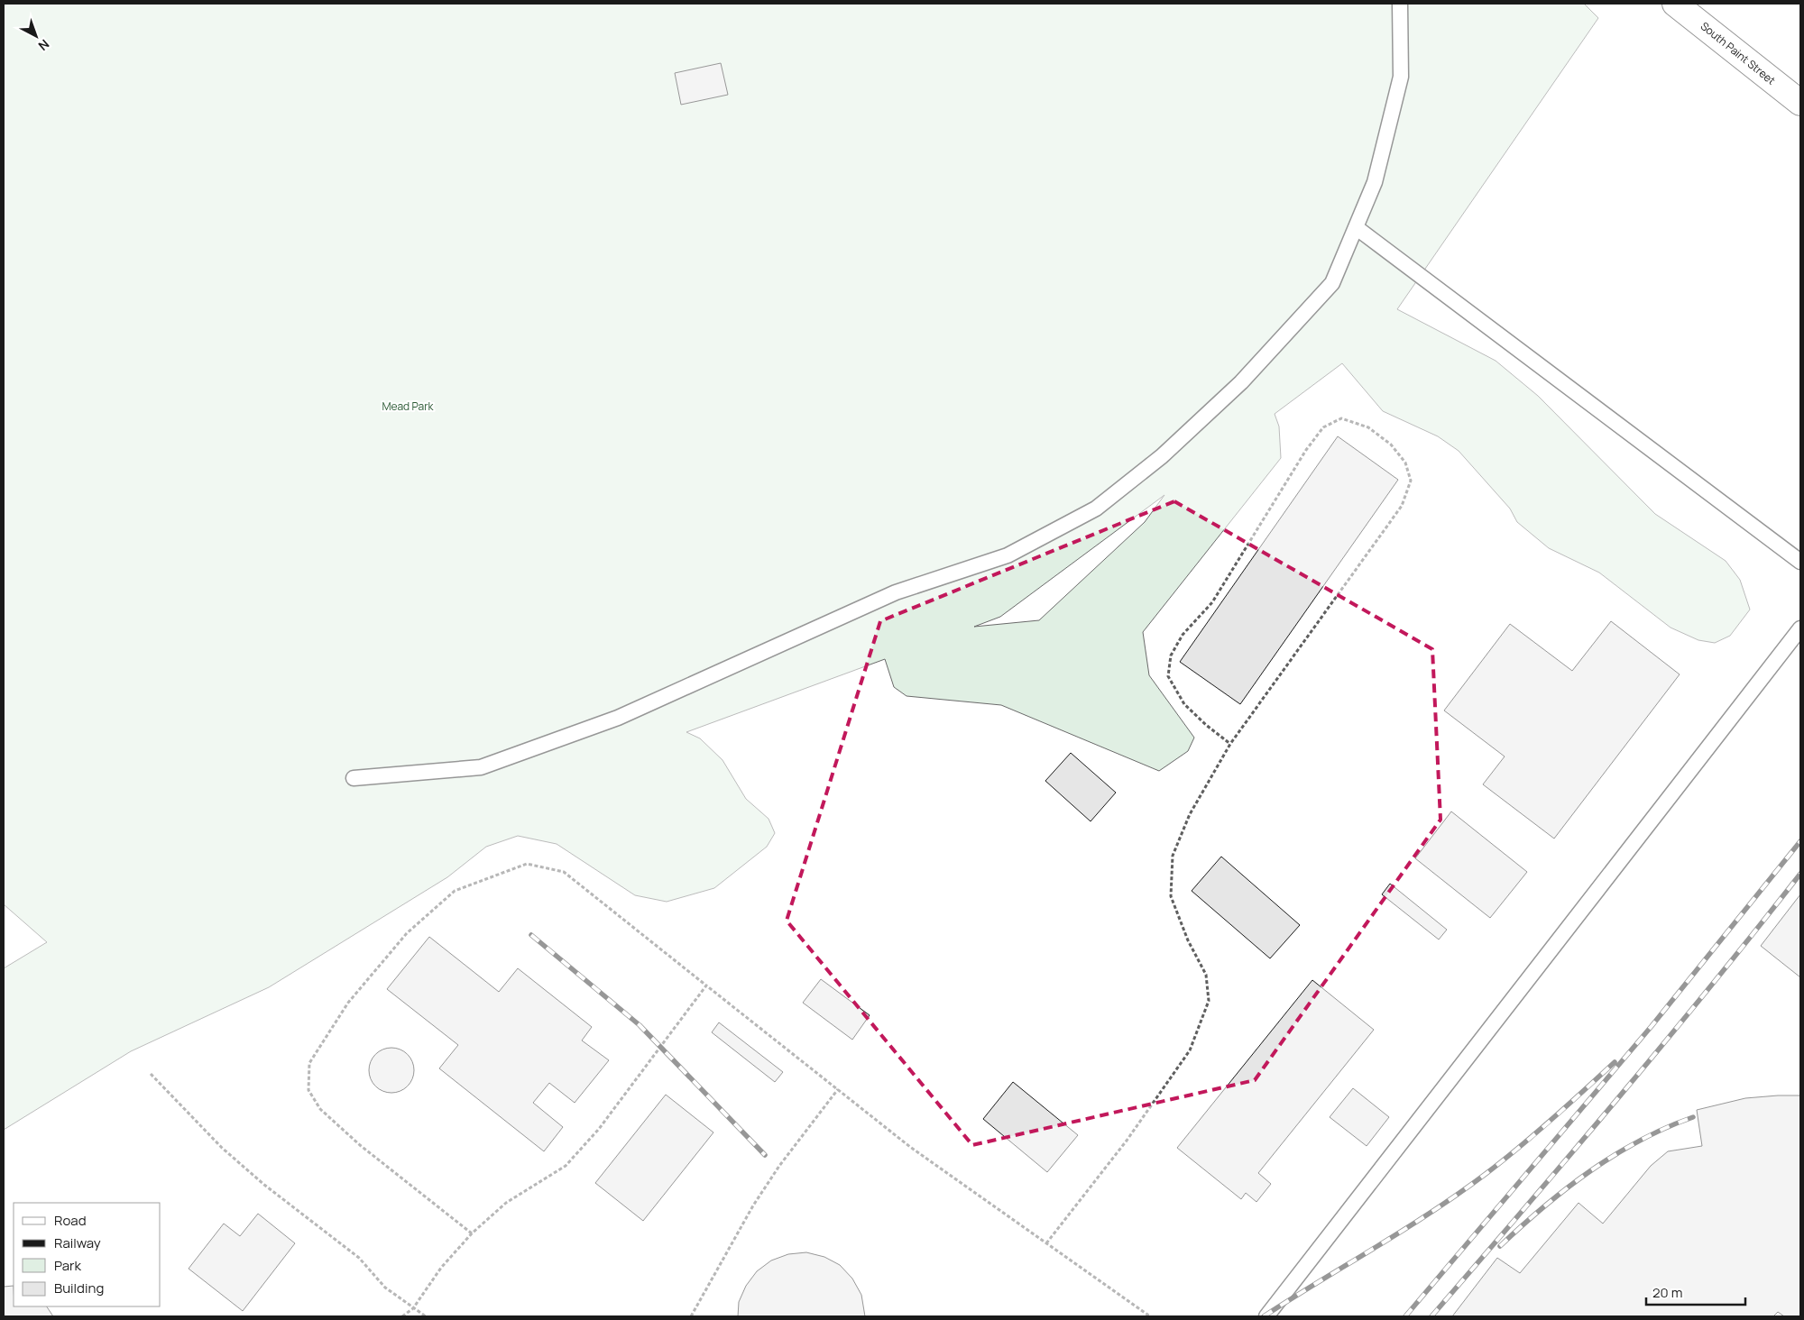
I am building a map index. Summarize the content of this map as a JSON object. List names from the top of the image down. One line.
{"streets":{"main road":["South Paint Street"]},"parks":["Mead Park"],"legend":["Road","Railway","Park","Building"],"scale_bar":"20 m","north":"bottom right"}
